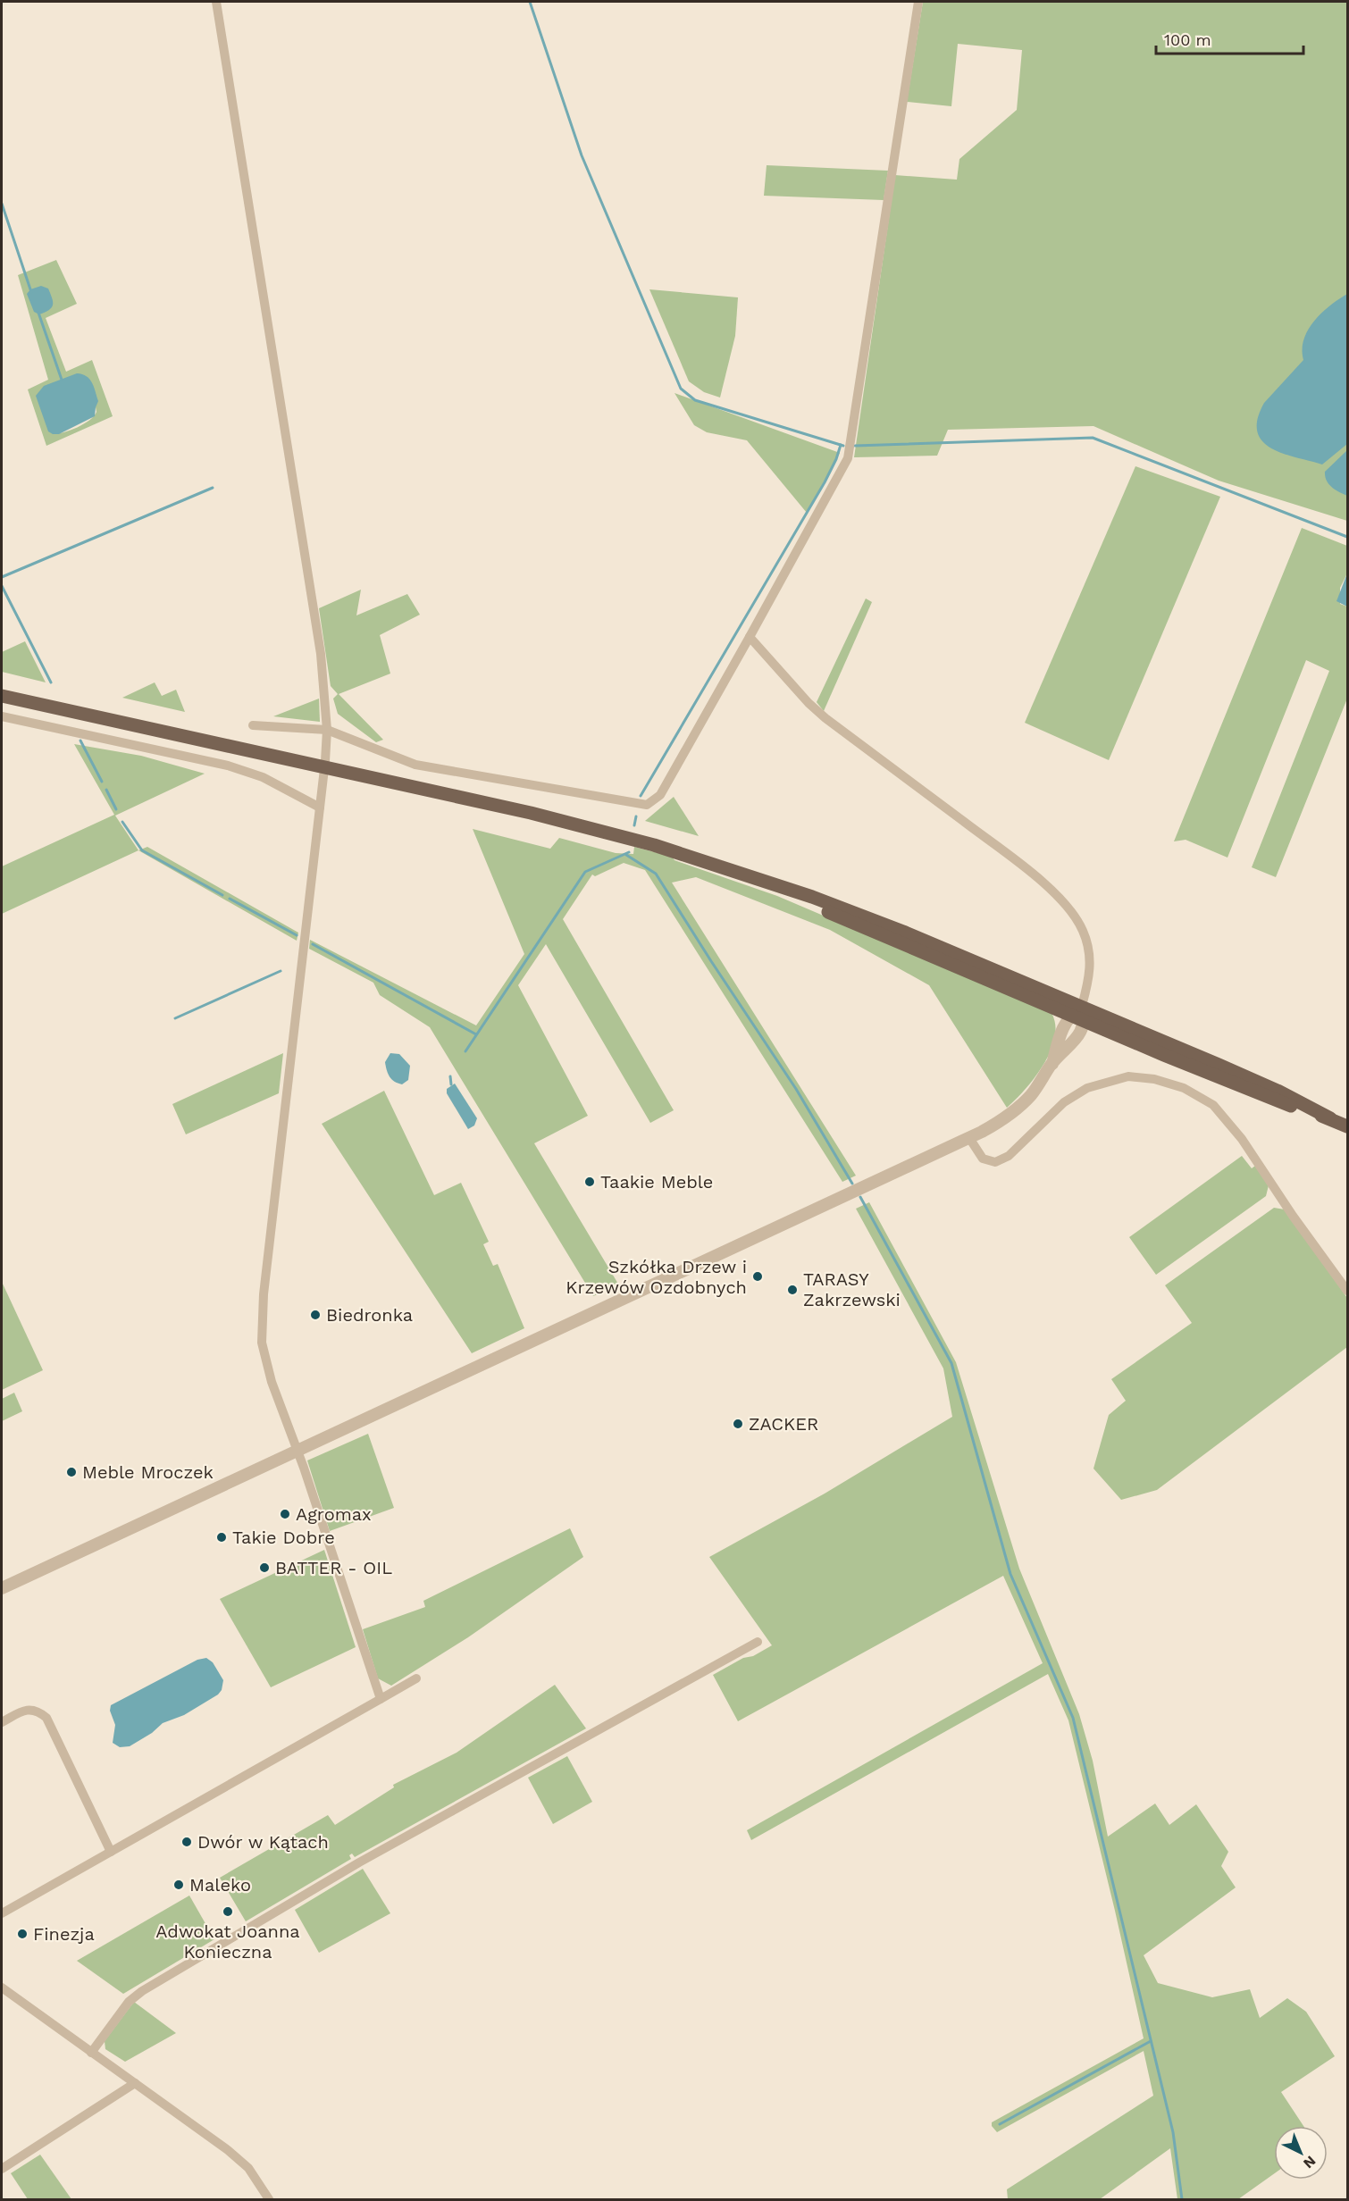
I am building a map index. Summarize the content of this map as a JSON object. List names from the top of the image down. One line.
{"places":["Taakie Meble","Szkółka Drzew i Krzewów Ozdobnych","TARASY Zakrzewski","Biedronka","ZACKER","Meble Mroczek","Agromax","Takie Dobre","BATTER - OIL","Dwór w Kątach","Maleko","Adwokat Joanna Konieczna","Finezja"],"scale_bar":"100 m","north":"bottom right"}
